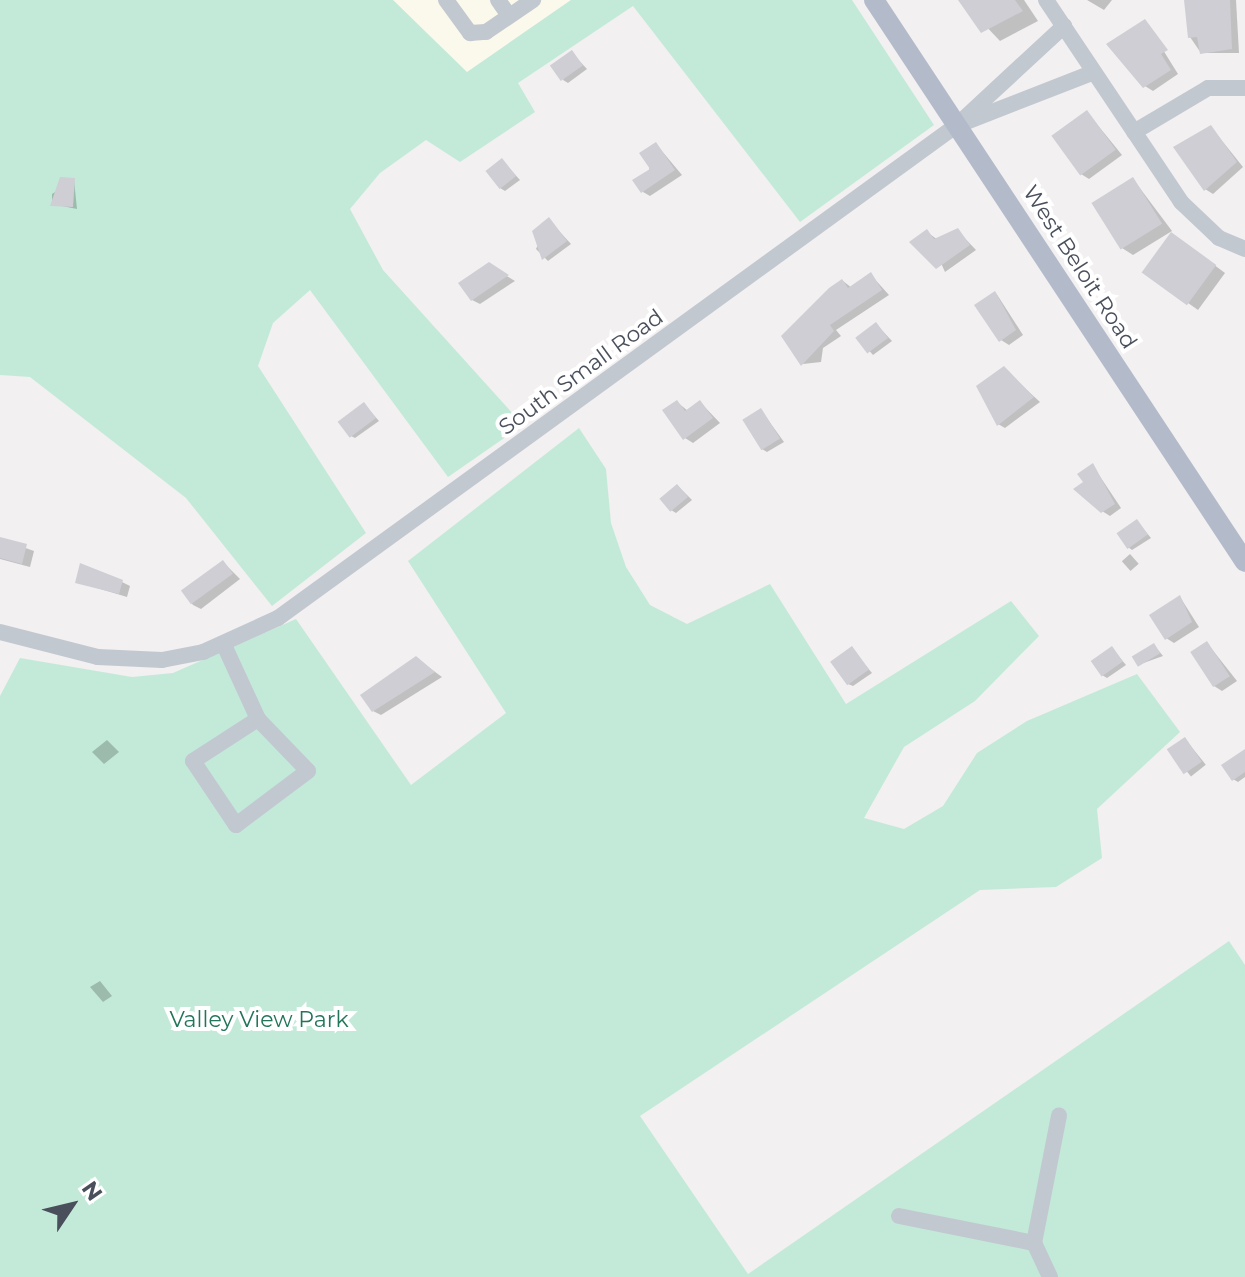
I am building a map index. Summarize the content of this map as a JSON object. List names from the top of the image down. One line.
{"streets":{"main road":["West Beloit Road"],"street":["South Small Road"]},"crossings":[["West Beloit Road","South Small Road"]],"parks":["Valley View Park"],"north":"top right"}
